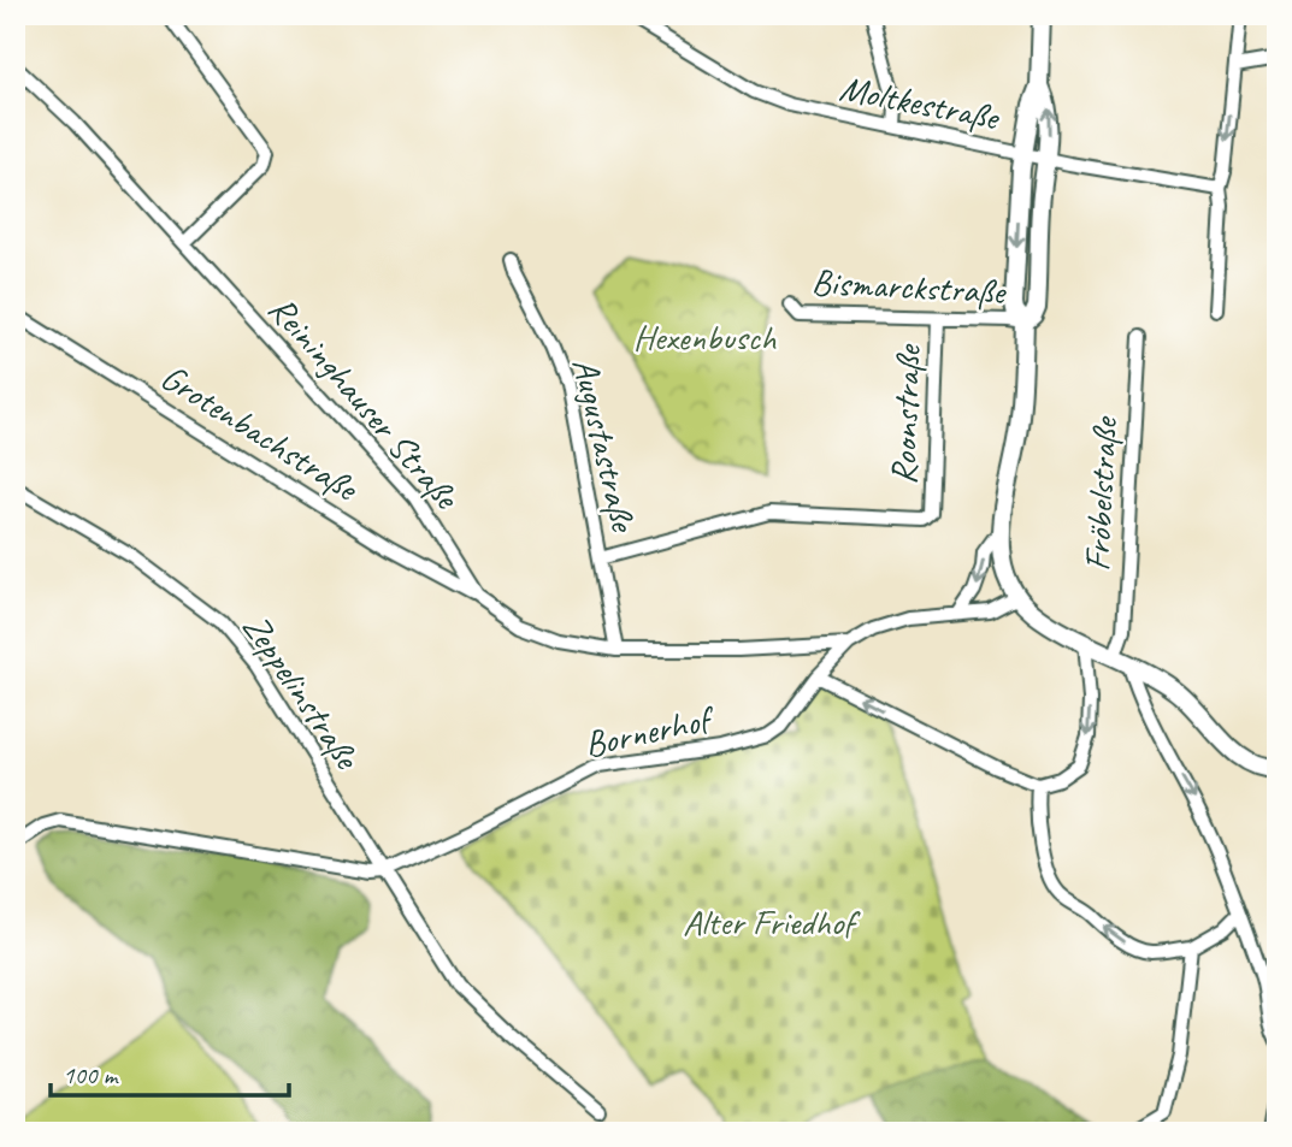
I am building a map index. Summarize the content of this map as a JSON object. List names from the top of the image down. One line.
{"streets":{"street":["Moltkestraße","Bismarckstraße","Reininghauser Straße","Roonstraße","Grotenbachstraße","Augustastraße","Fröbelstraße","Zeppelinstraße","Bornerhof"]},"crossings":[["Bismarckstraße","Roonstraße"],["Reininghauser Straße","Grotenbachstraße"],["Reininghauser Straße","Augustastraße"],["Reininghauser Straße","Bornerhof"],["Roonstraße","Augustastraße"],["Zeppelinstraße","Bornerhof"]],"parks":["Hexenbusch","Alter Friedhof"],"scale_bar":"100 m"}
